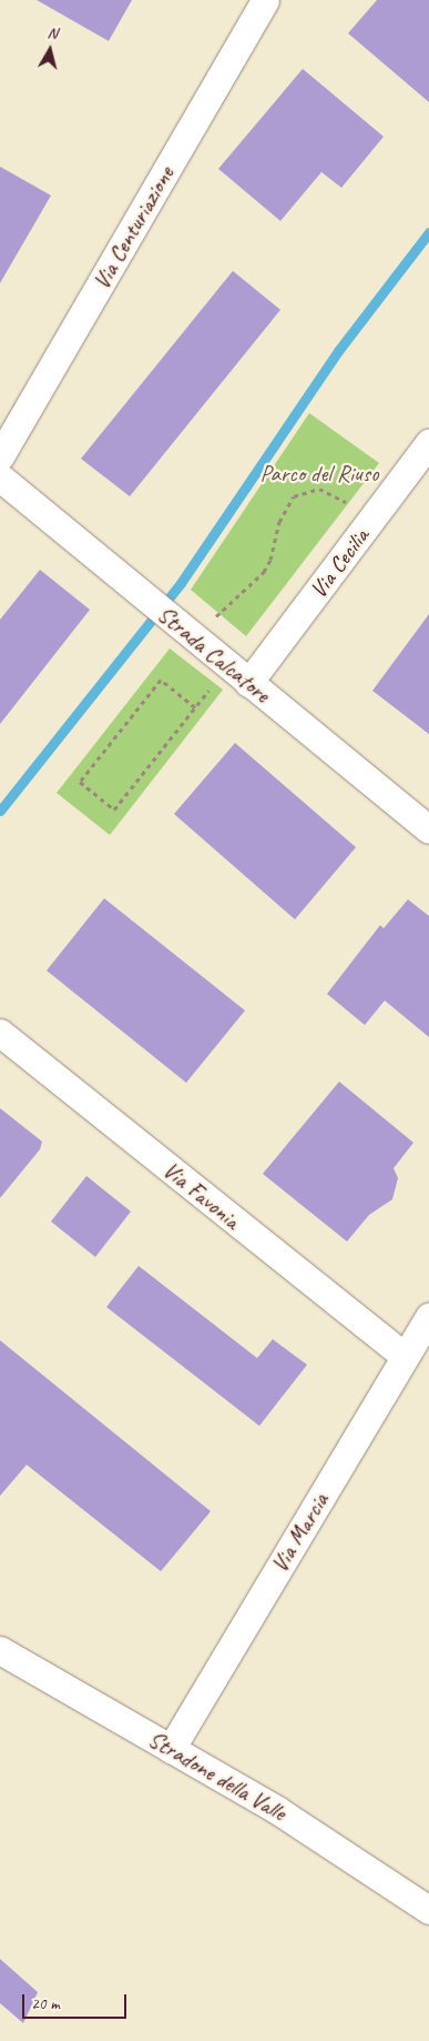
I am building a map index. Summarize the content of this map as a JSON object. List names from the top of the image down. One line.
{"streets":{"street":["Via Centuriazione","Via Cecilia","Strada Calcatore","Via Favonia","Via Marcia","Stradone della Valle"]},"crossings":[["Via Cecilia","Strada Calcatore"],["Via Favonia","Via Marcia"],["Via Marcia","Stradone della Valle"]],"parks":["Parco del Riuso"],"scale_bar":"20 m","north":"top"}
